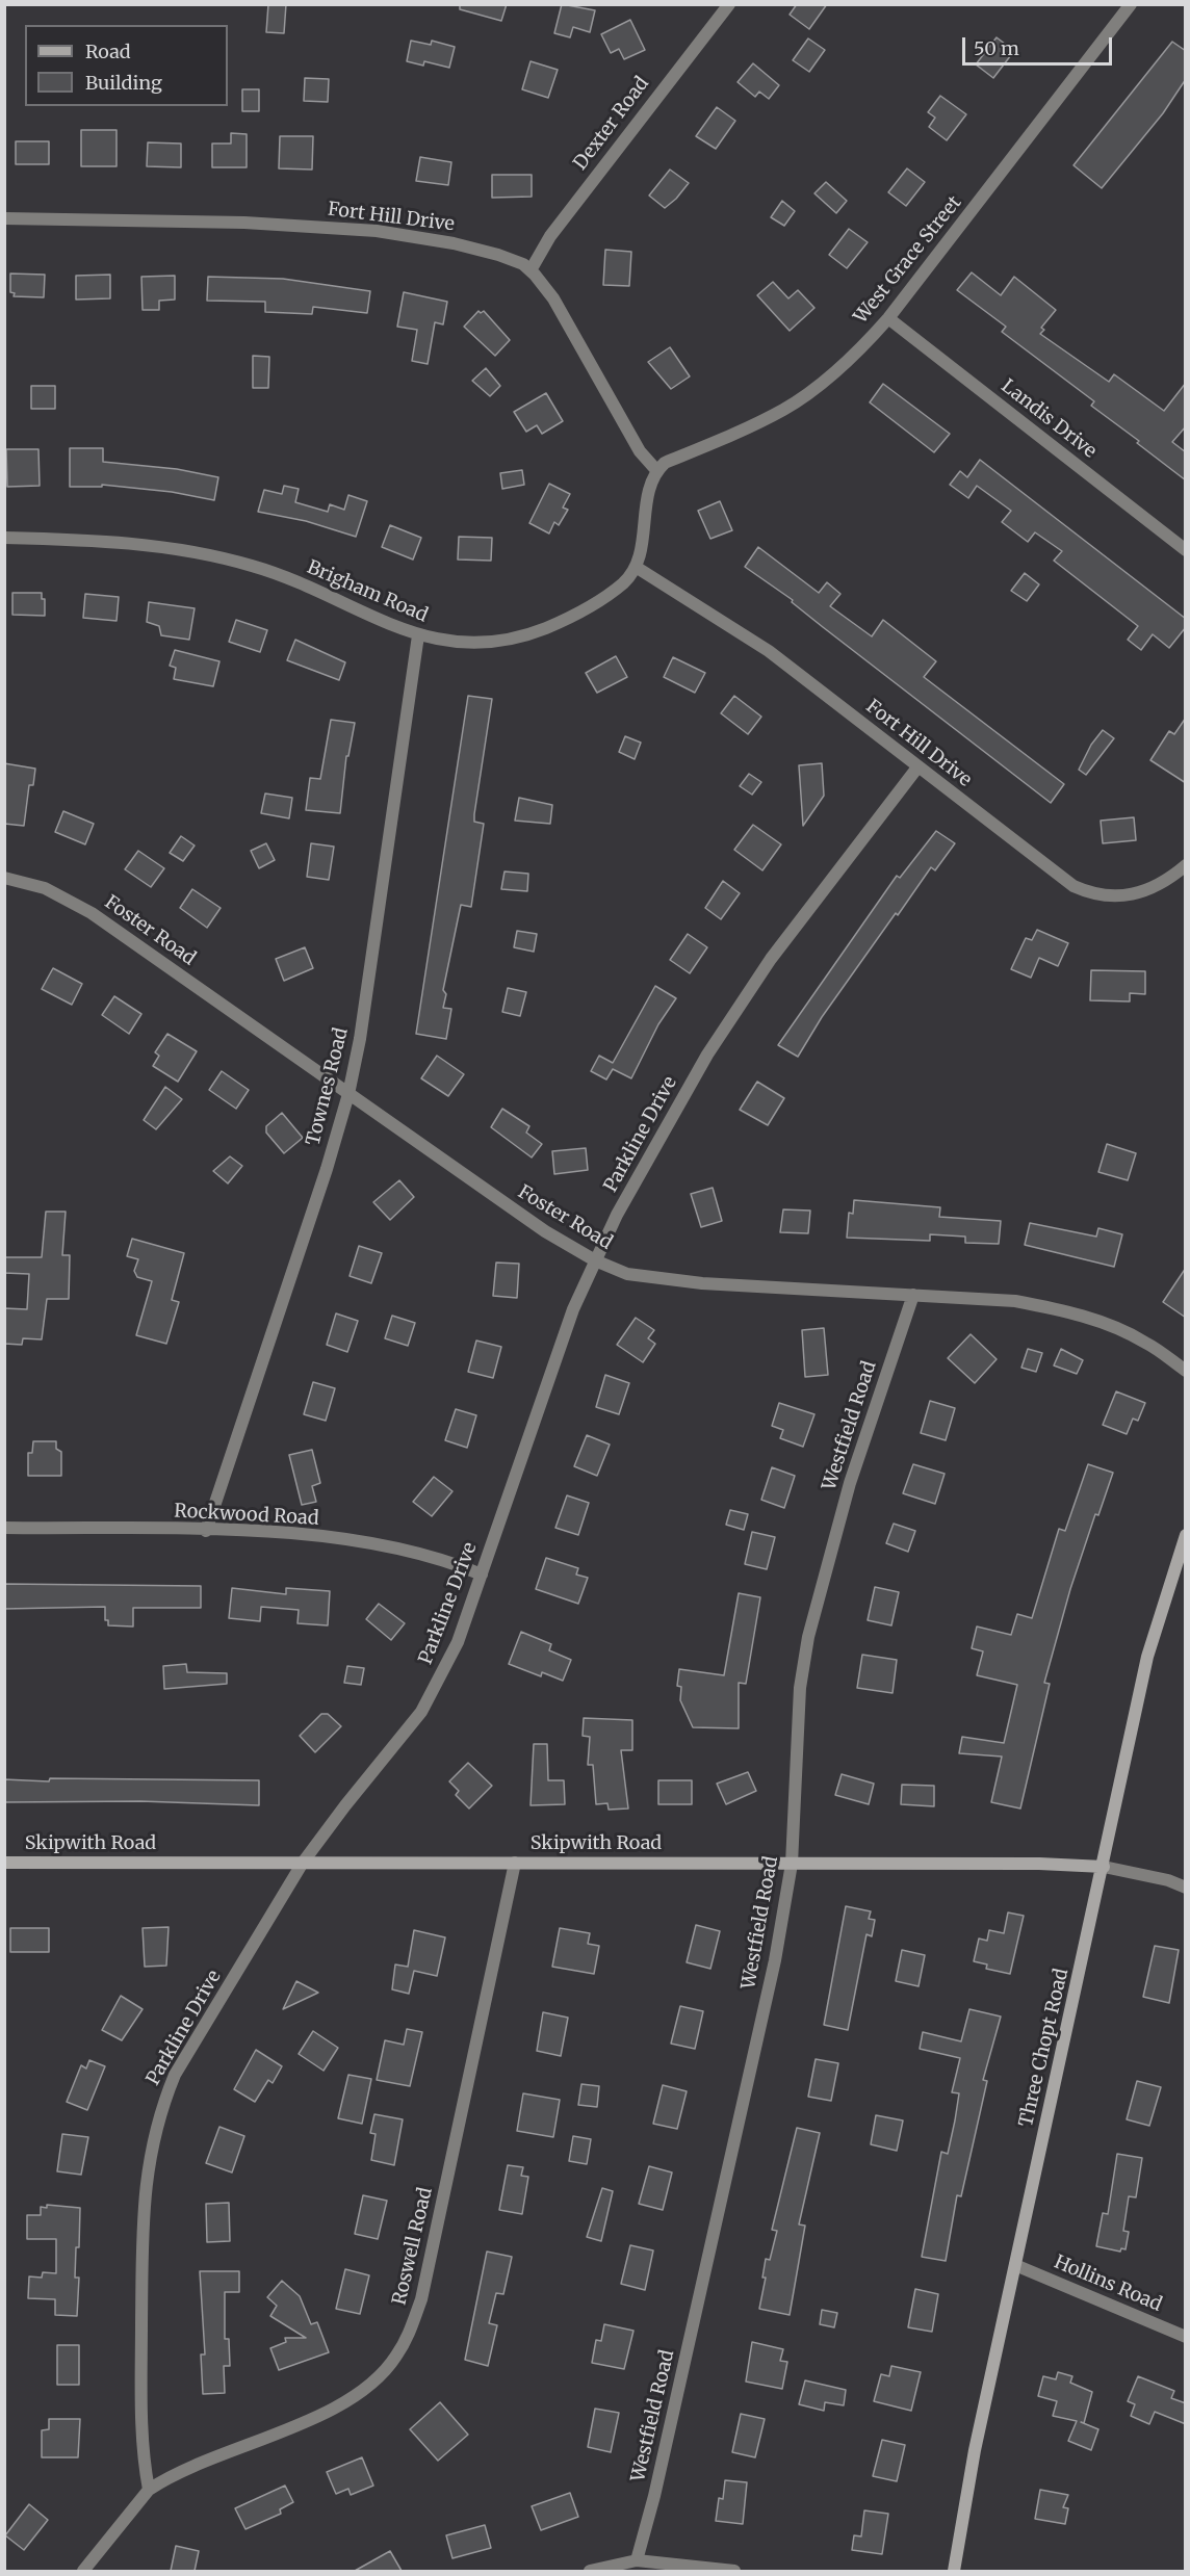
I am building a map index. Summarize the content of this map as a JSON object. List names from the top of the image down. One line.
{"streets":{"main road":["Skipwith Road","Three Chopt Road"],"street":["Dexter Road","Fort Hill Drive","West Grace Street","Landis Drive","Brigham Road","Foster Road","Townes Road","Parkline Drive","Westfield Road","Rockwood Road","Roswell Road","Hollins Road"]},"crossings":[["Dexter Road","Fort Hill Drive"],["Fort Hill Drive","West Grace Street"],["Fort Hill Drive","Brigham Road"],["Fort Hill Drive","Parkline Drive"],["West Grace Street","Landis Drive"],["West Grace Street","Brigham Road"],["Brigham Road","Townes Road"],["Foster Road","Townes Road"],["Foster Road","Parkline Drive"],["Foster Road","Westfield Road"],["Townes Road","Rockwood Road"],["Parkline Drive","Rockwood Road"],["Parkline Drive","Skipwith Road"],["Parkline Drive","Roswell Road"],["Westfield Road","Skipwith Road"],["Skipwith Road","Three Chopt Road"],["Skipwith Road","Roswell Road"],["Three Chopt Road","Hollins Road"]],"legend":["Road","Building"],"scale_bar":"50 m"}
